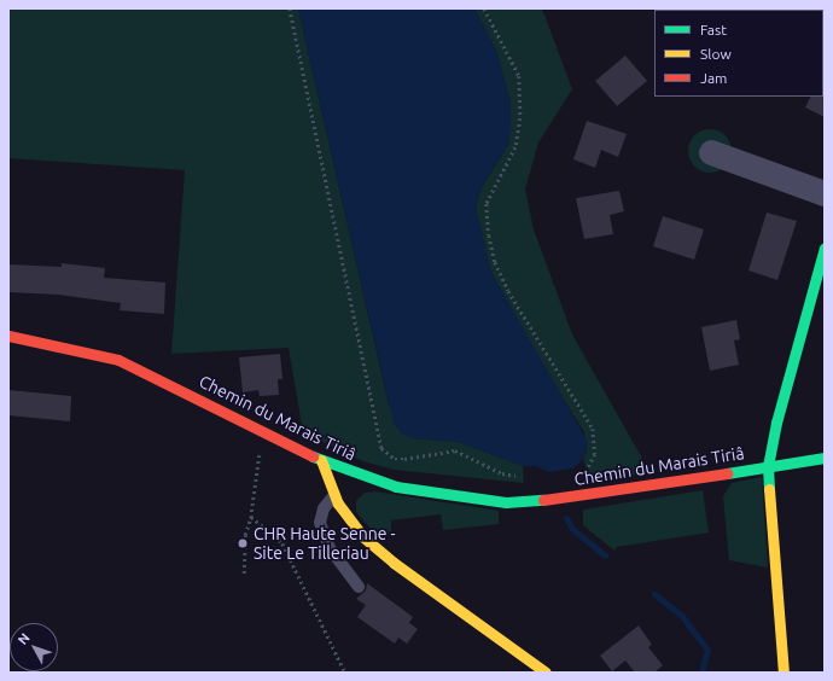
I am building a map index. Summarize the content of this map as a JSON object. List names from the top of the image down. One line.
{"streets":{"street":["Chemin du Marais Tiriâ"]},"places":["CHR Haute Senne - Site Le Tilleriau"],"legend":["Fast","Slow","Jam"],"north":"top left"}
